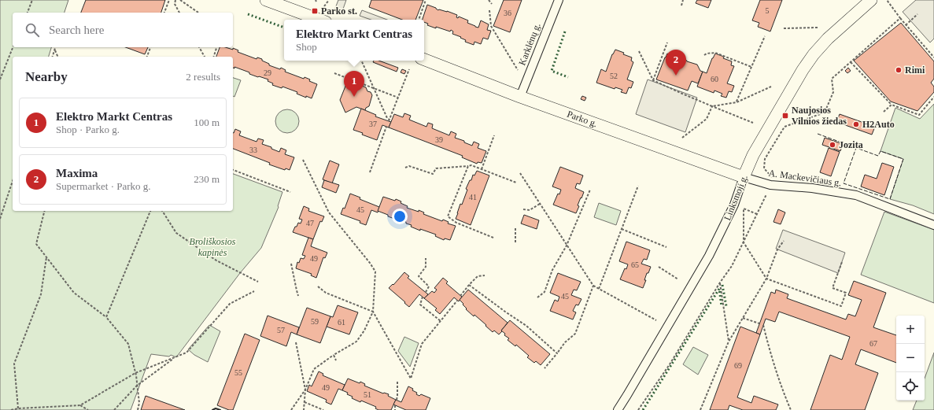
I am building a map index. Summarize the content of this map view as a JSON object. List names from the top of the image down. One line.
{"streets":{"main road":["Parko g.","Linksmoji g."],"street":["Karklėnų g.","A. Mackevičiaus g."]},"crossings":[["Karklėnų g.","Parko g."],["Parko g.","A. Mackevičiaus g."],["Parko g.","Linksmoji g."],["A. Mackevičiaus g.","Linksmoji g."]],"parks":["Broliškosios kapinės"],"places":{"transit":["Parko st.","Naujosios Vilnios žiedas"],"other":["Rimi","H2Auto","Jozita"]},"house_numbers":["5","36","29","52","60","37","39","33","41","45","47","49","65","45","59","61","57","67","69","55","49","51"],"page":{"search":"Search here","popup":["Elektro Markt Centras","Shop"],"pins":["2","1"],"heading":["Nearby","2 results"],"list":[{"mark":"1","name":"Elektro Markt Centras","note":"Shop · Parko g.","value":"100 m"},{"mark":"2","name":"Maxima","note":"Supermarket · Parko g.","value":"230 m"}],"map_buttons":["+","−"]}}
